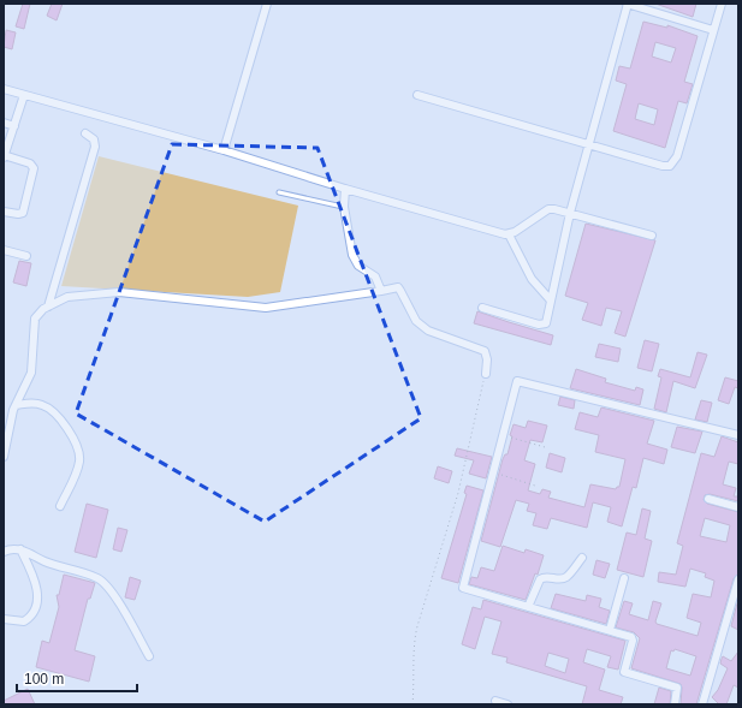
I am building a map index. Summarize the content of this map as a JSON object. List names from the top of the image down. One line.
{"scale_bar":"100 m"}
